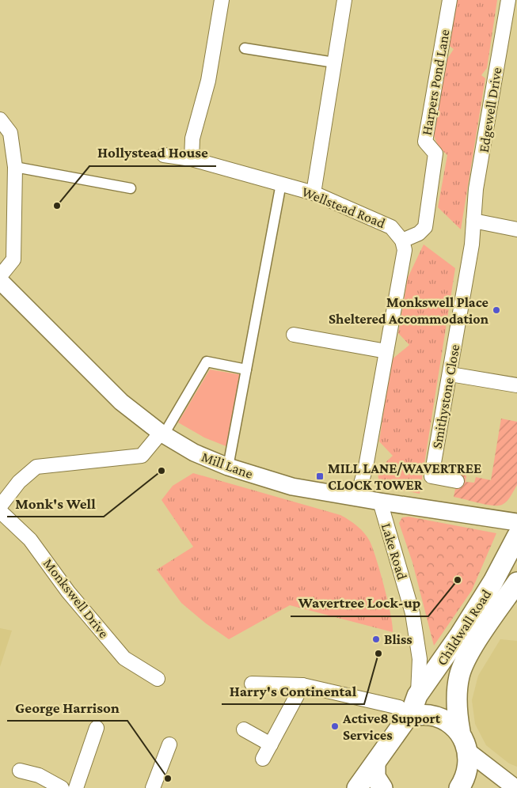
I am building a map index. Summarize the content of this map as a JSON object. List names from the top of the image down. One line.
{"streets":{"main road":["Childwall Road"],"street":["Harpers Pond Lane","Edgewell Drive","Wellstead Road","Smithystone Close","Mill Lane","Lake Road","Monkswell Drive"]},"crossings":[["Harpers Pond Lane","Wellstead Road"],["Edgewell Drive","Smithystone Close"],["Mill Lane","Lake Road"],["Lake Road","Childwall Road"]],"places":{"other":["Hollystead House","Monkswell Place Sheltered Accommodation","Monk's Well","Wavertree Lock-up","Bliss","Harry's Continental","Active8 Support Services","George Harrison"],"transit":["MILL LANE/WAVERTREE CLOCK TOWER"]}}
